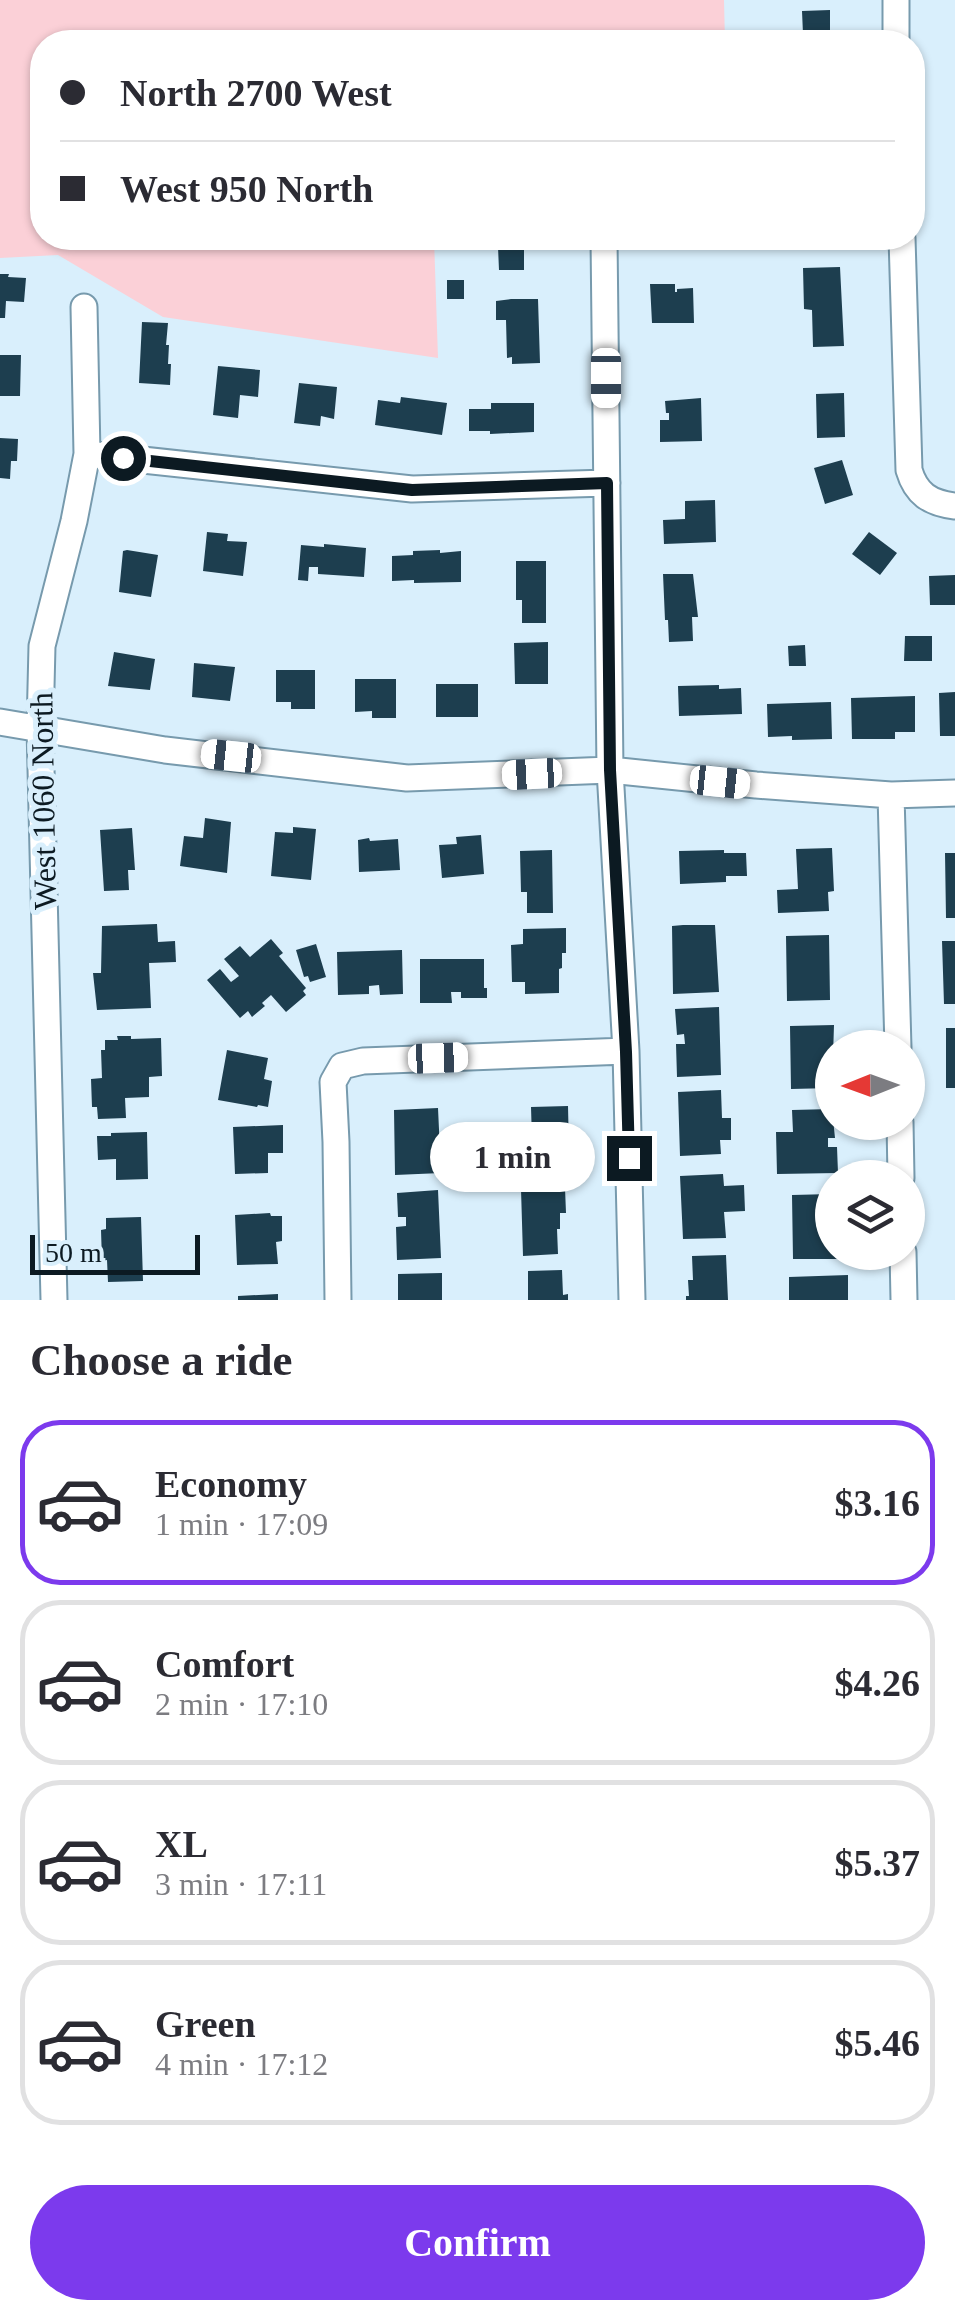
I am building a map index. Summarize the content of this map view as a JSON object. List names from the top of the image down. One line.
{"streets":{"street":["West 1060 North"]},"scale_bar":"50 m","north":"left","page":{"banner":["North 2700 West","West 950 North"],"bubble":"1 min","scale":"50 m","heading":"Choose a ride","list":[{"name":"Economy","note":"1 min · 17:09","value":"$3.16"},{"name":"Comfort","note":"2 min · 17:10","value":"$4.26"},{"name":"XL","note":"3 min · 17:11","value":"$5.37"},{"name":"Green","note":"4 min · 17:12","value":"$5.46"}],"buttons":"Confirm"}}
